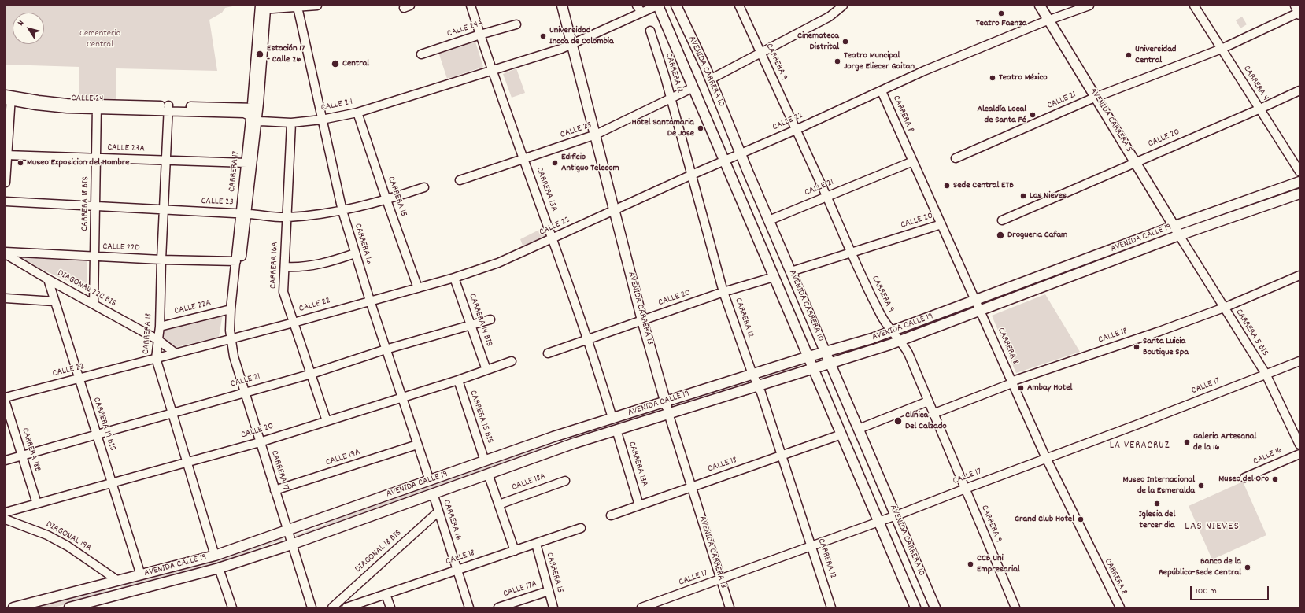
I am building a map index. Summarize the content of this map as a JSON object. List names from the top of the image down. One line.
{"streets":{"main road":["AVENIDA CARRERA 10","AVENIDA CARRERA 5","AVENIDA CALLE 19","AVENIDA CARRERA 13"],"street":["CALLE 24A","CARRERA 9","CARRERA 12","CARRERA 4","CALLE 24","CALLE 21","CARRERA 8","CALLE 22","CALLE 23","CALLE 20","CALLE 23A","CARRERA 17","CARRERA 13A","CARRERA 15","CARRERA 18 BIS","CARRERA 16","CALLE 22D","CARRERA 16A","DIAGONAL 22C BIS","CALLE 22A","CARRERA 14 BIS","CARRERA 5 BIS","CARRERA 18","CALLE 18","CALLE 17","CARRERA 15 BIS","CARRERA 19 BIS","CARRERA 18B","CALLE 16","CALLE 19A","CALLE 18A","DIAGONAL 19A","DIAGONAL 18 BIS","CALLE 17A"]},"crossings":[["CALLE 24A","CARRERA 13A"],["CARRERA 9","CALLE 21"],["CARRERA 9","CALLE 22"],["CARRERA 9","CALLE 20"],["CARRERA 9","AVENIDA CALLE 19"],["CARRERA 9","CALLE 18"],["CARRERA 9","CALLE 17"],["AVENIDA CARRERA 10","CALLE 24"],["AVENIDA CARRERA 10","CALLE 21"],["AVENIDA CARRERA 10","CALLE 22"],["AVENIDA CARRERA 10","CALLE 23"],["AVENIDA CARRERA 10","CALLE 20"],["AVENIDA CARRERA 10","AVENIDA CALLE 19"],["AVENIDA CARRERA 10","CALLE 18"],["AVENIDA CARRERA 10","CALLE 17"],["CARRERA 12","CALLE 22"],["CARRERA 12","CALLE 23"],["CARRERA 12","CALLE 20"],["CARRERA 12","AVENIDA CALLE 19"],["CARRERA 12","CALLE 18"],["CARRERA 12","CALLE 17"],["CARRERA 4","CALLE 21"],["CARRERA 4","CALLE 20"],["CALLE 24","CARRERA 17"],["CALLE 24","CARRERA 13A"],["CALLE 24","CARRERA 15"],["CALLE 24","CARRERA 18 BIS"],["CALLE 24","CARRERA 16"],["CALLE 24","CARRERA 16A"],["CALLE 24","AVENIDA CARRERA 13"],["CALLE 24","CARRERA 18"],["CALLE 21","CARRERA 8"],["CALLE 21","AVENIDA CARRERA 5"],["CALLE 21","CARRERA 17"],["CALLE 21","CARRERA 16"],["CALLE 21","CARRERA 16A"],["CALLE 21","CARRERA 14 BIS"],["CALLE 21","CARRERA 18"],["CALLE 21","CARRERA 19 BIS"],["CALLE 21","CARRERA 18B"],["CARRERA 8","CALLE 22"],["CARRERA 8","CALLE 20"],["CARRERA 8","AVENIDA CALLE 19"],["CARRERA 8","CALLE 18"],["CARRERA 8","CALLE 17"],["AVENIDA CARRERA 5","CALLE 22"],["AVENIDA CARRERA 5","CALLE 20"],["AVENIDA CARRERA 5","AVENIDA CALLE 19"],["AVENIDA CARRERA 5","CARRERA 5 BIS"],["CALLE 22","CARRERA 17"],["CALLE 22","CARRERA 13A"],["CALLE 22","CARRERA 15"],["CALLE 22","CARRERA 16"],["CALLE 22","CARRERA 16A"],["CALLE 22","DIAGONAL 22C BIS"],["CALLE 22","AVENIDA CARRERA 13"],["CALLE 22","CARRERA 14 BIS"],["CALLE 22","CARRERA 18"],["CALLE 22","CARRERA 19 BIS"],["CALLE 23","CARRERA 17"],["CALLE 23","CARRERA 13A"],["CALLE 23","CARRERA 15"],["CALLE 23","CARRERA 18 BIS"],["CALLE 23","CARRERA 16"],["CALLE 23","CARRERA 16A"],["CALLE 23","AVENIDA CARRERA 13"],["CALLE 23","CARRERA 18"],["CALLE 20","CARRERA 17"],["CALLE 20","CARRERA 13A"],["CALLE 20","CARRERA 16"],["CALLE 20","CARRERA 16A"],["CALLE 20","AVENIDA CARRERA 13"],["CALLE 20","CARRERA 14 BIS"],["CALLE 20","CARRERA 18"],["CALLE 20","CARRERA 15 BIS"],["CALLE 20","CARRERA 19 BIS"],["CALLE 20","CARRERA 18B"],["CALLE 23A","CARRERA 17"],["CALLE 23A","CARRERA 18 BIS"],["CALLE 23A","CARRERA 18"],["CARRERA 17","AVENIDA CALLE 19"],["CARRERA 17","CALLE 22D"],["CARRERA 17","CALLE 22A"],["CARRERA 17","CALLE 19A"],["CARRERA 13A","AVENIDA CALLE 19"],["CARRERA 13A","CALLE 18"],["CARRERA 15","CALLE 18"],["CARRERA 15","CALLE 17A"],["CARRERA 18 BIS","CALLE 22D"],["CARRERA 18 BIS","DIAGONAL 22C BIS"],["AVENIDA CALLE 19","CARRERA 16"],["AVENIDA CALLE 19","AVENIDA CARRERA 13"],["AVENIDA CALLE 19","CARRERA 5 BIS"],["AVENIDA CALLE 19","CARRERA 18"],["AVENIDA CALLE 19","CARRERA 15 BIS"],["AVENIDA CALLE 19","CARRERA 19 BIS"],["AVENIDA CALLE 19","DIAGONAL 19A"],["CARRERA 16","CALLE 18"],["CARRERA 16","CALLE 19A"],["CARRERA 16","DIAGONAL 18 BIS"],["CALLE 22D","CARRERA 18"],["DIAGONAL 22C BIS","CARRERA 18"],["DIAGONAL 22C BIS","CARRERA 19 BIS"],["CALLE 22A","CARRERA 18"],["AVENIDA CARRERA 13","CALLE 18"],["AVENIDA CARRERA 13","CALLE 17"],["CARRERA 5 BIS","CALLE 18"],["CARRERA 5 BIS","CALLE 17"]],"districts":["LA VERACRUZ","LAS NIEVES"],"parks":["Cementerio Central"],"places":["Teatro Faenza","Universidad Incca de Colombia","Cinemateca Distrital","Estación 17 - Calle 26","Universidad Central","Teatro Muncipal Jorge Eliecer Gaitan","Central","Teatro México","Alcaldía Local de Santa Fé","Hotel Santamaria De Jose","Museo Exposicion del Hombre","Edificio Antiguo Telecom","Sede Central ETB","Las Nieves","Drogueria Cafam","Santa Luicia Boutique Spa","Ambay Hotel","Clínica Del Calzado","Galeria Artesanal de la 16","Museo del Oro","Museo Internacional de la Esmeralda","Iglesia del tercer dia","Grand Club Hotel","CCB Uni Empresarial","Banco de la República-Sede Central"],"scale_bar":"100 m","north":"top left"}
